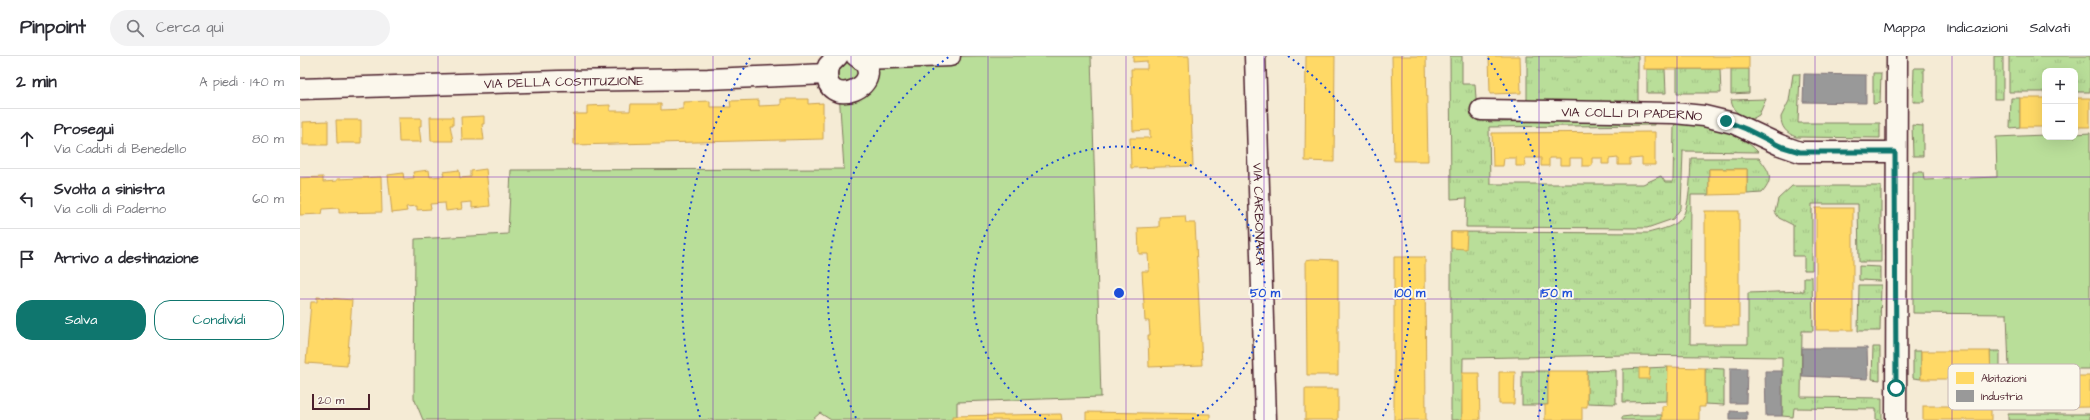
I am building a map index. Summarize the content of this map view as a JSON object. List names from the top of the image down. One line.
{"streets":{"street":["VIA DELLA COSTITUZIONE","VIA COLLI DI PADERNO","VIA CARBONARA"]},"legend":["Abitazioni","Industria"],"scale_bar":"20 m","page":{"header":"Pinpoint","search":"Cerca qui","nav":["Mappa","Indicazioni","Salvati"],"heading":["2 min","A piedi · 140 m"],"map_buttons":["+","−"],"list":[["Prosegui","Via Caduti di Benedello","80 m"],["Svolta a sinistra","Via colli di Paderno","60 m"],"Arrivo a destinazione"],"buttons":["Salva","Condividi"],"scale":"20 m"},"rings":["50 m","100 m","150 m"]}
